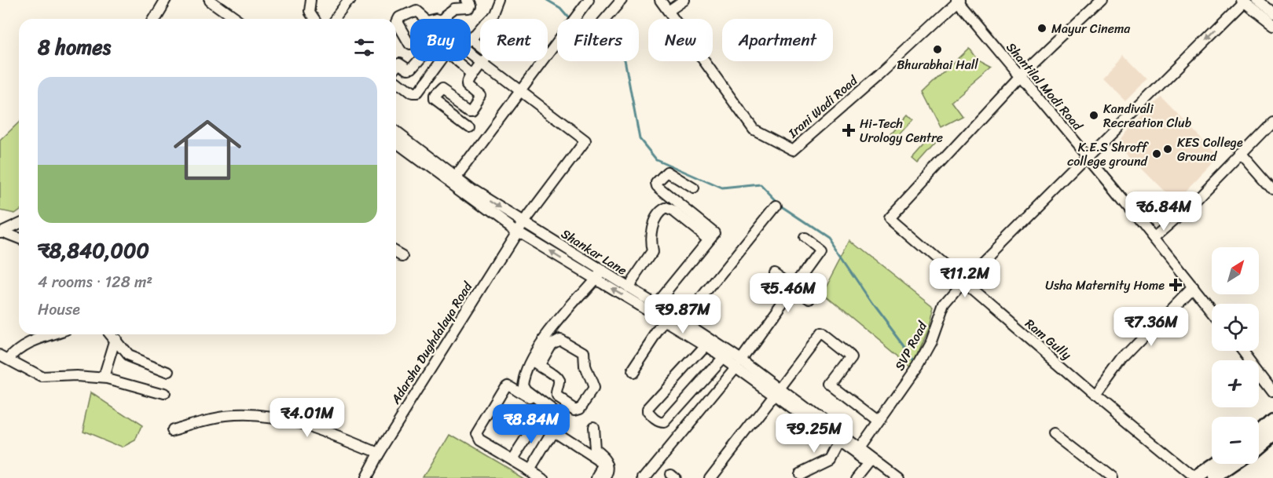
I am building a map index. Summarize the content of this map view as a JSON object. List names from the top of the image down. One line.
{"streets":{"street":["Shantilal Modi Road","Irani Wadi Road","Shankar Lane","Ram Gully","Adarsha Dughdalaya Road","SVP Road"]},"crossings":[["Shantilal Modi Road","Irani Wadi Road"],["Shantilal Modi Road","Ram Gully"],["Shantilal Modi Road","SVP Road"],["Shankar Lane","Adarsha Dughdalaya Road"],["Shankar Lane","SVP Road"],["Ram Gully","SVP Road"]],"one_way":["SVP Road"],"places":{"other":["Mayur Cinema","Bhurabhai Hall","Kandivali Recreation Club","KES College Ground","K.E.S Shroff college ground"],"health":["Hi-Tech Urology Centre","Usha Maternity Home"]},"north":"top right","page":{"chip":["Buy","Rent","Filters","New","Apartment"],"heading":"8 homes","list":[{"name":"₹8,840,000","note":"4 rooms · 128 m² · House"}],"price":["₹6.84M","₹11.2M","₹5.46M","₹9.87M","₹7.36M","₹4.01M","₹8.84M","₹9.25M"],"map_buttons":["+","−"]}}
